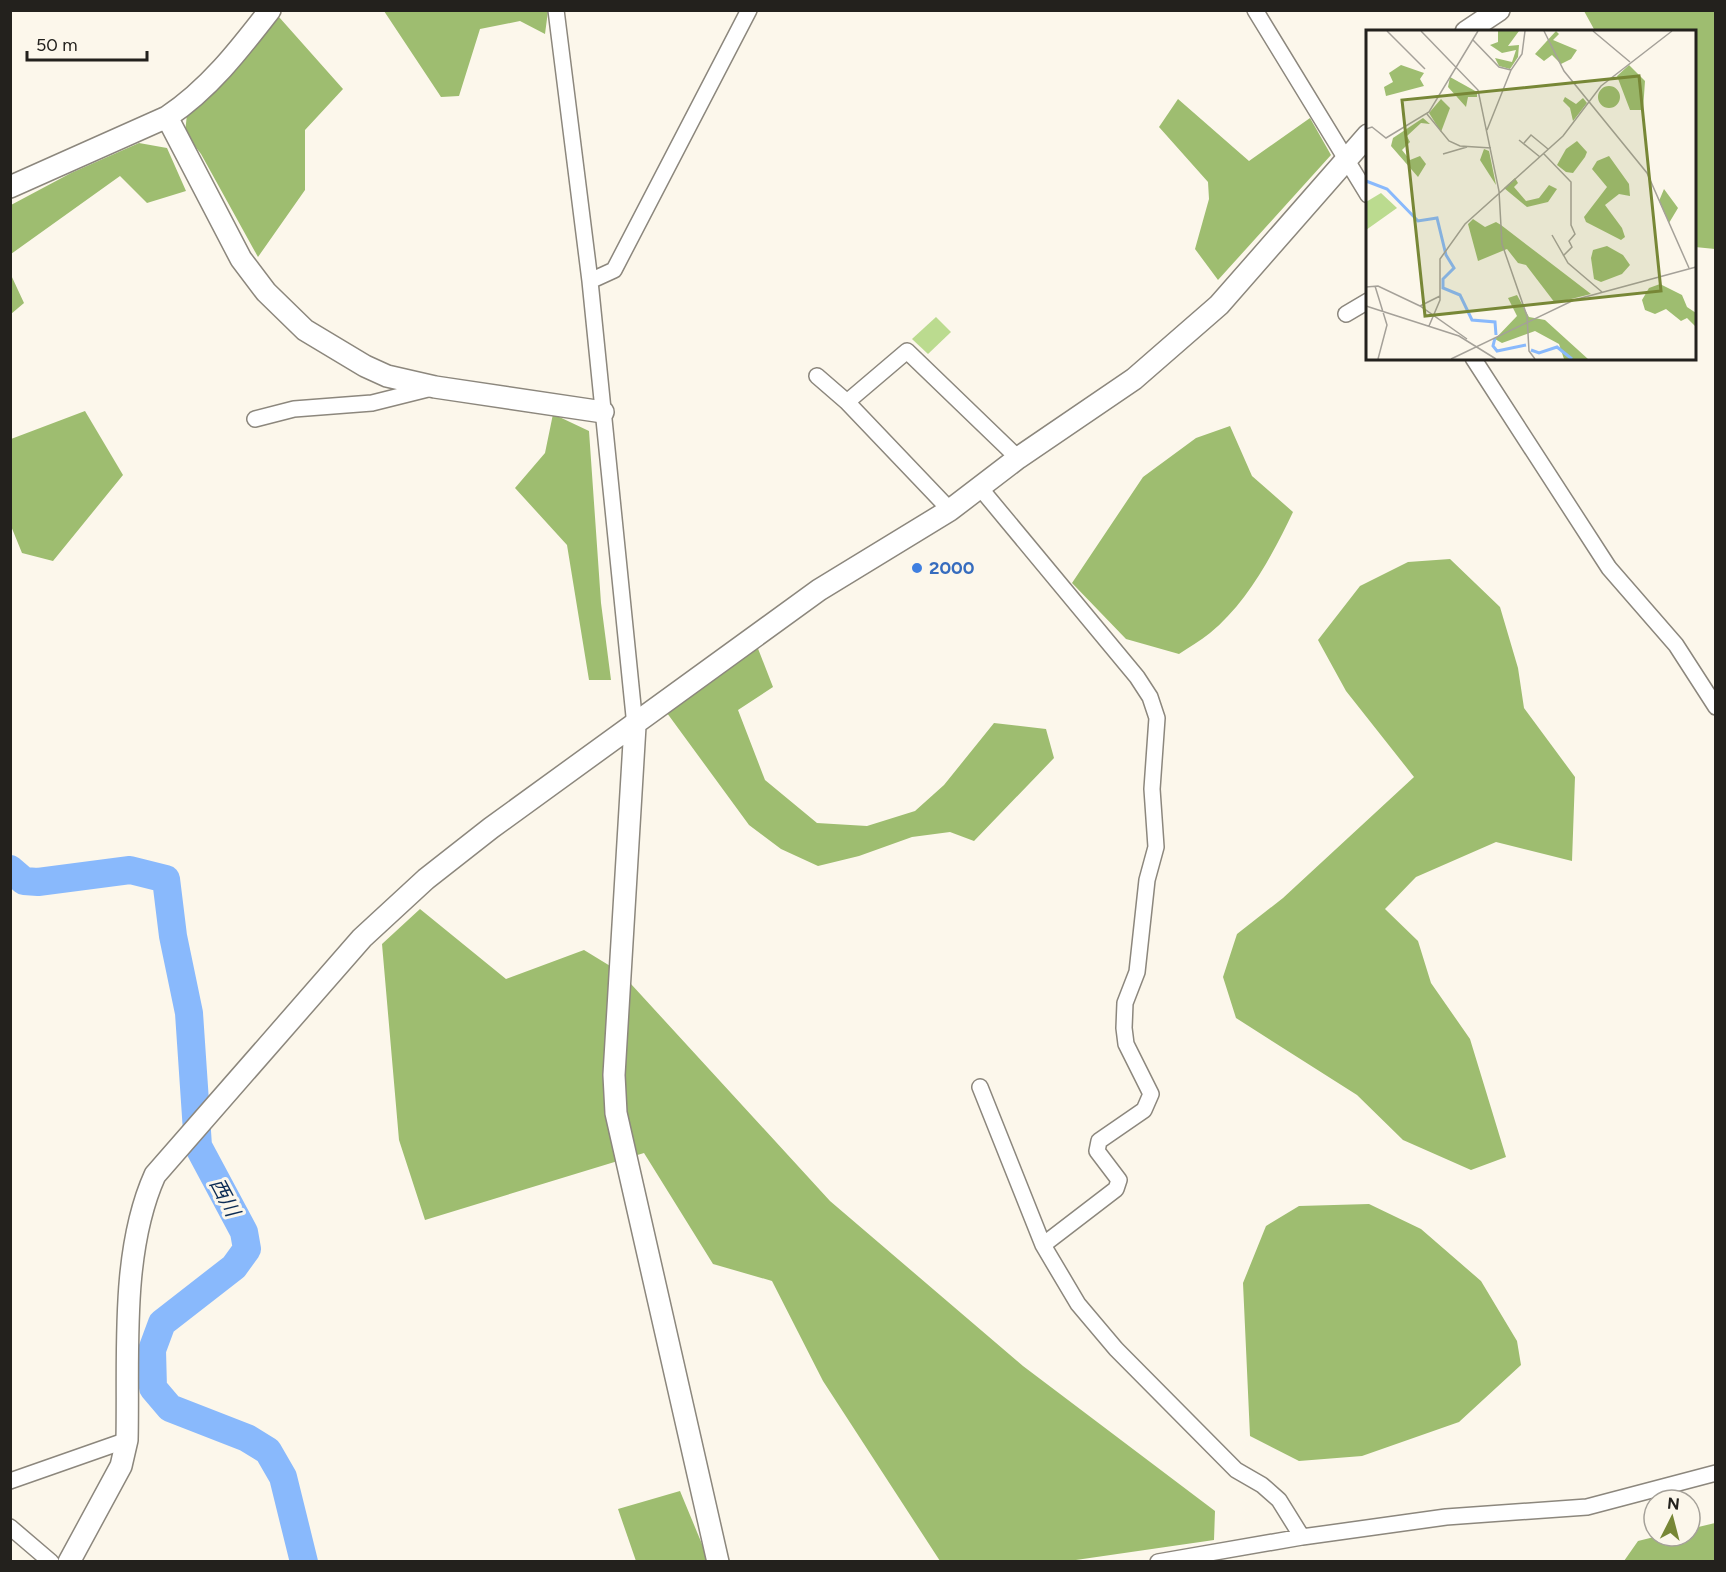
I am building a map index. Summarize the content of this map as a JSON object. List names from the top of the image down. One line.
{"water":["西川"],"places":["2000"],"scale_bar":"50 m","north":"top"}
